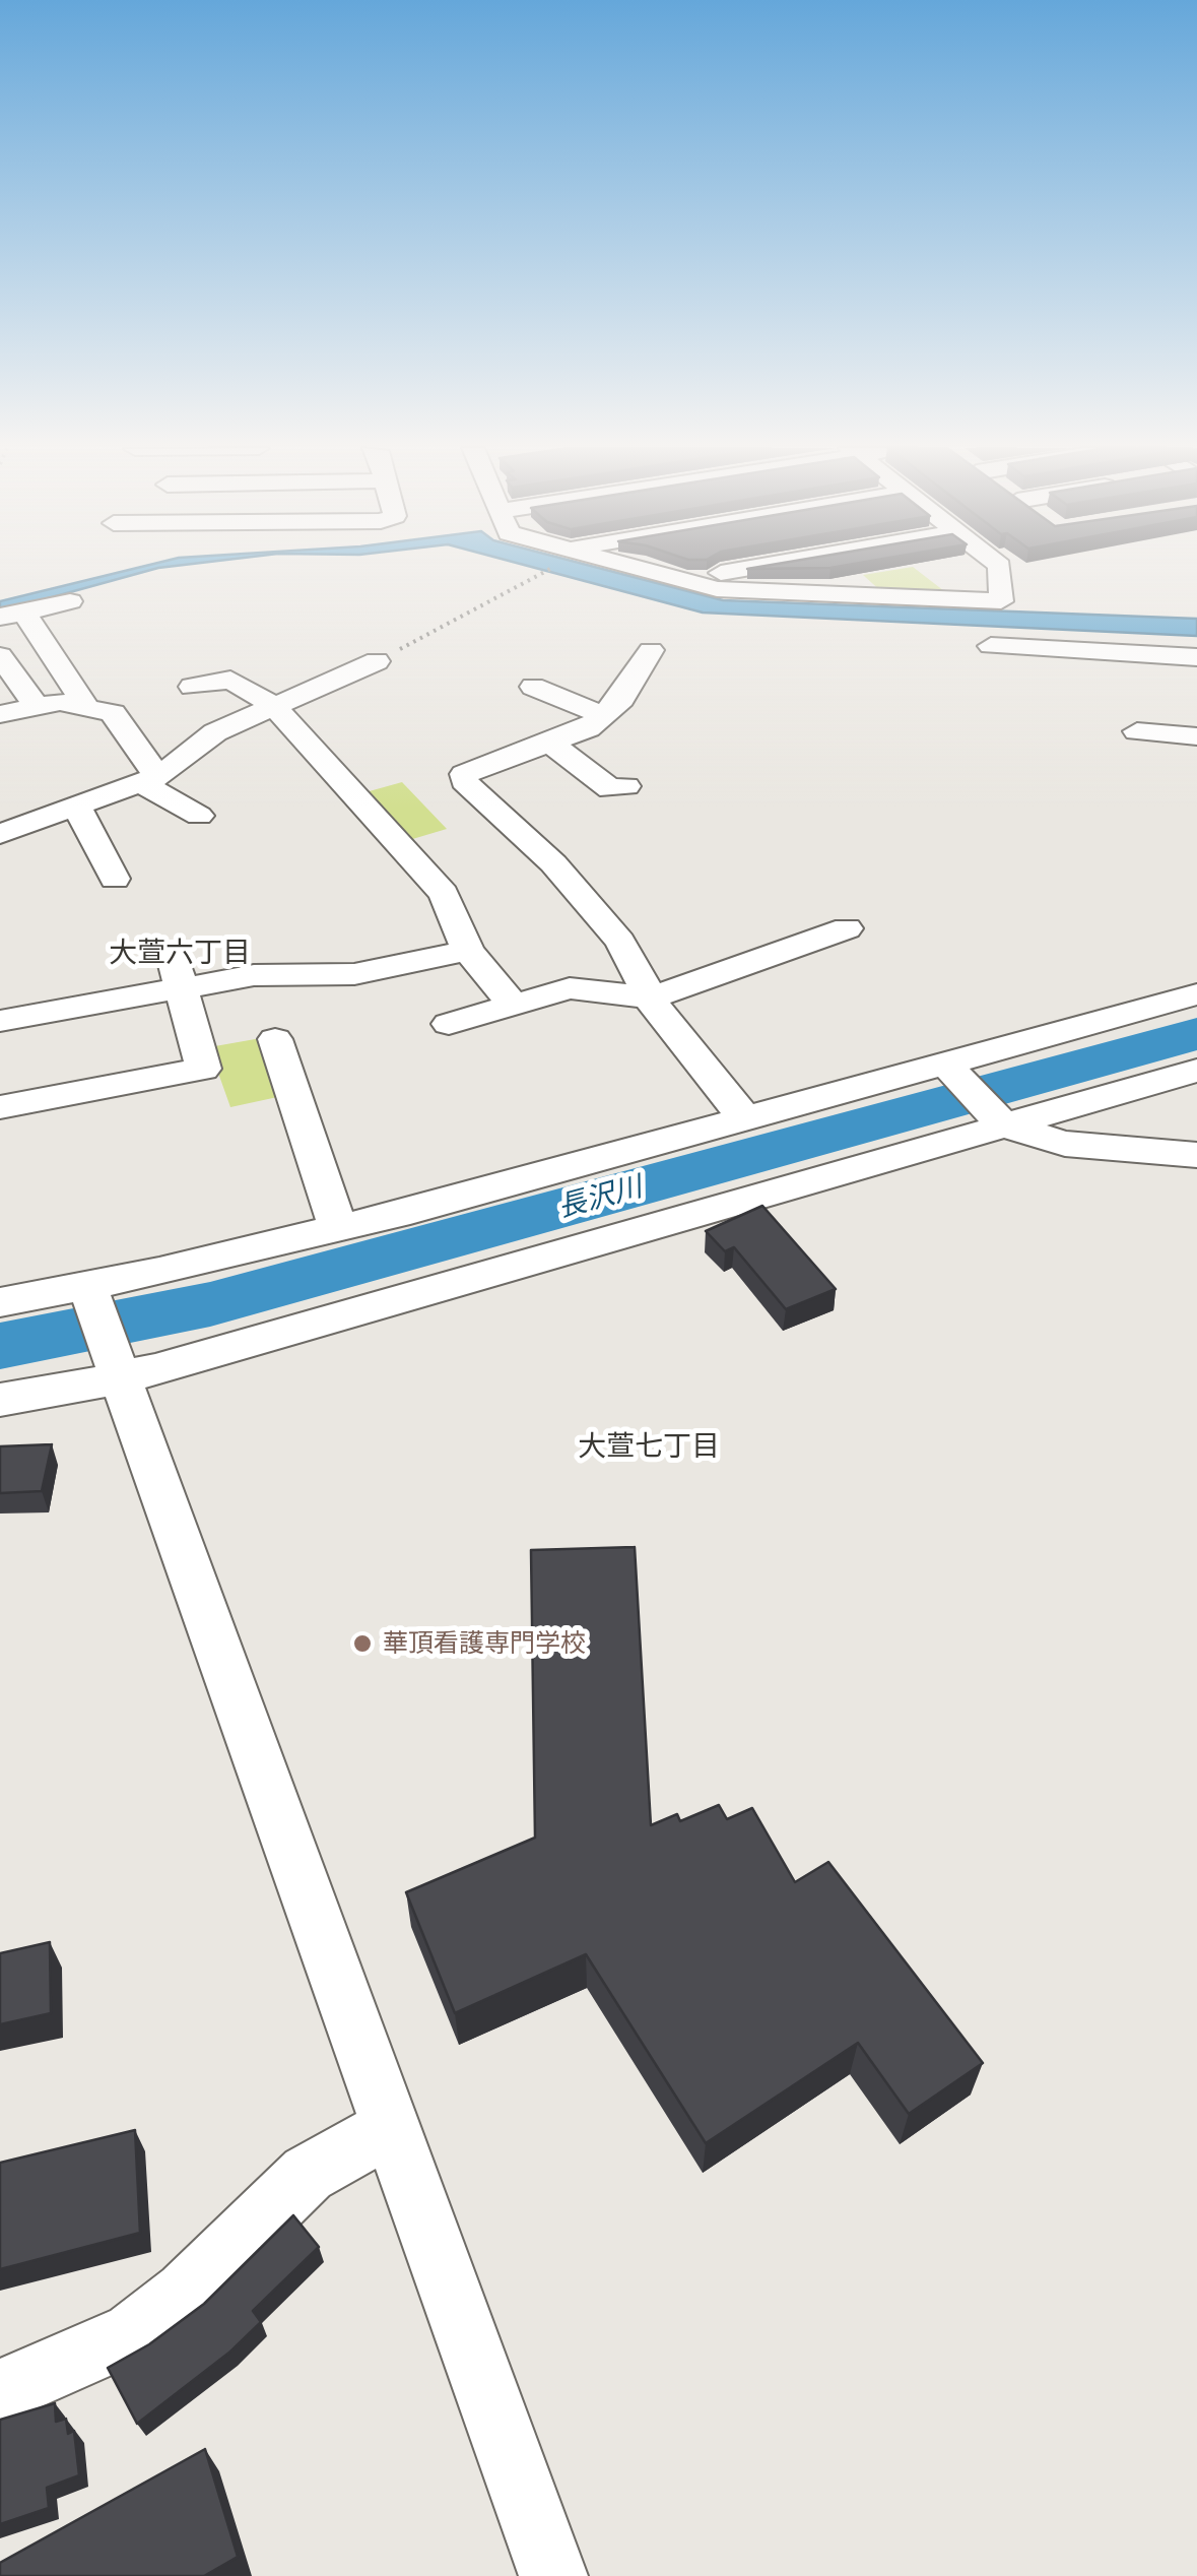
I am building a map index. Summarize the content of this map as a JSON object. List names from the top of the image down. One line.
{"districts":["大萱六丁目","大萱七丁目"],"water":["長沢川"],"places":["華頂看護専門学校"]}
